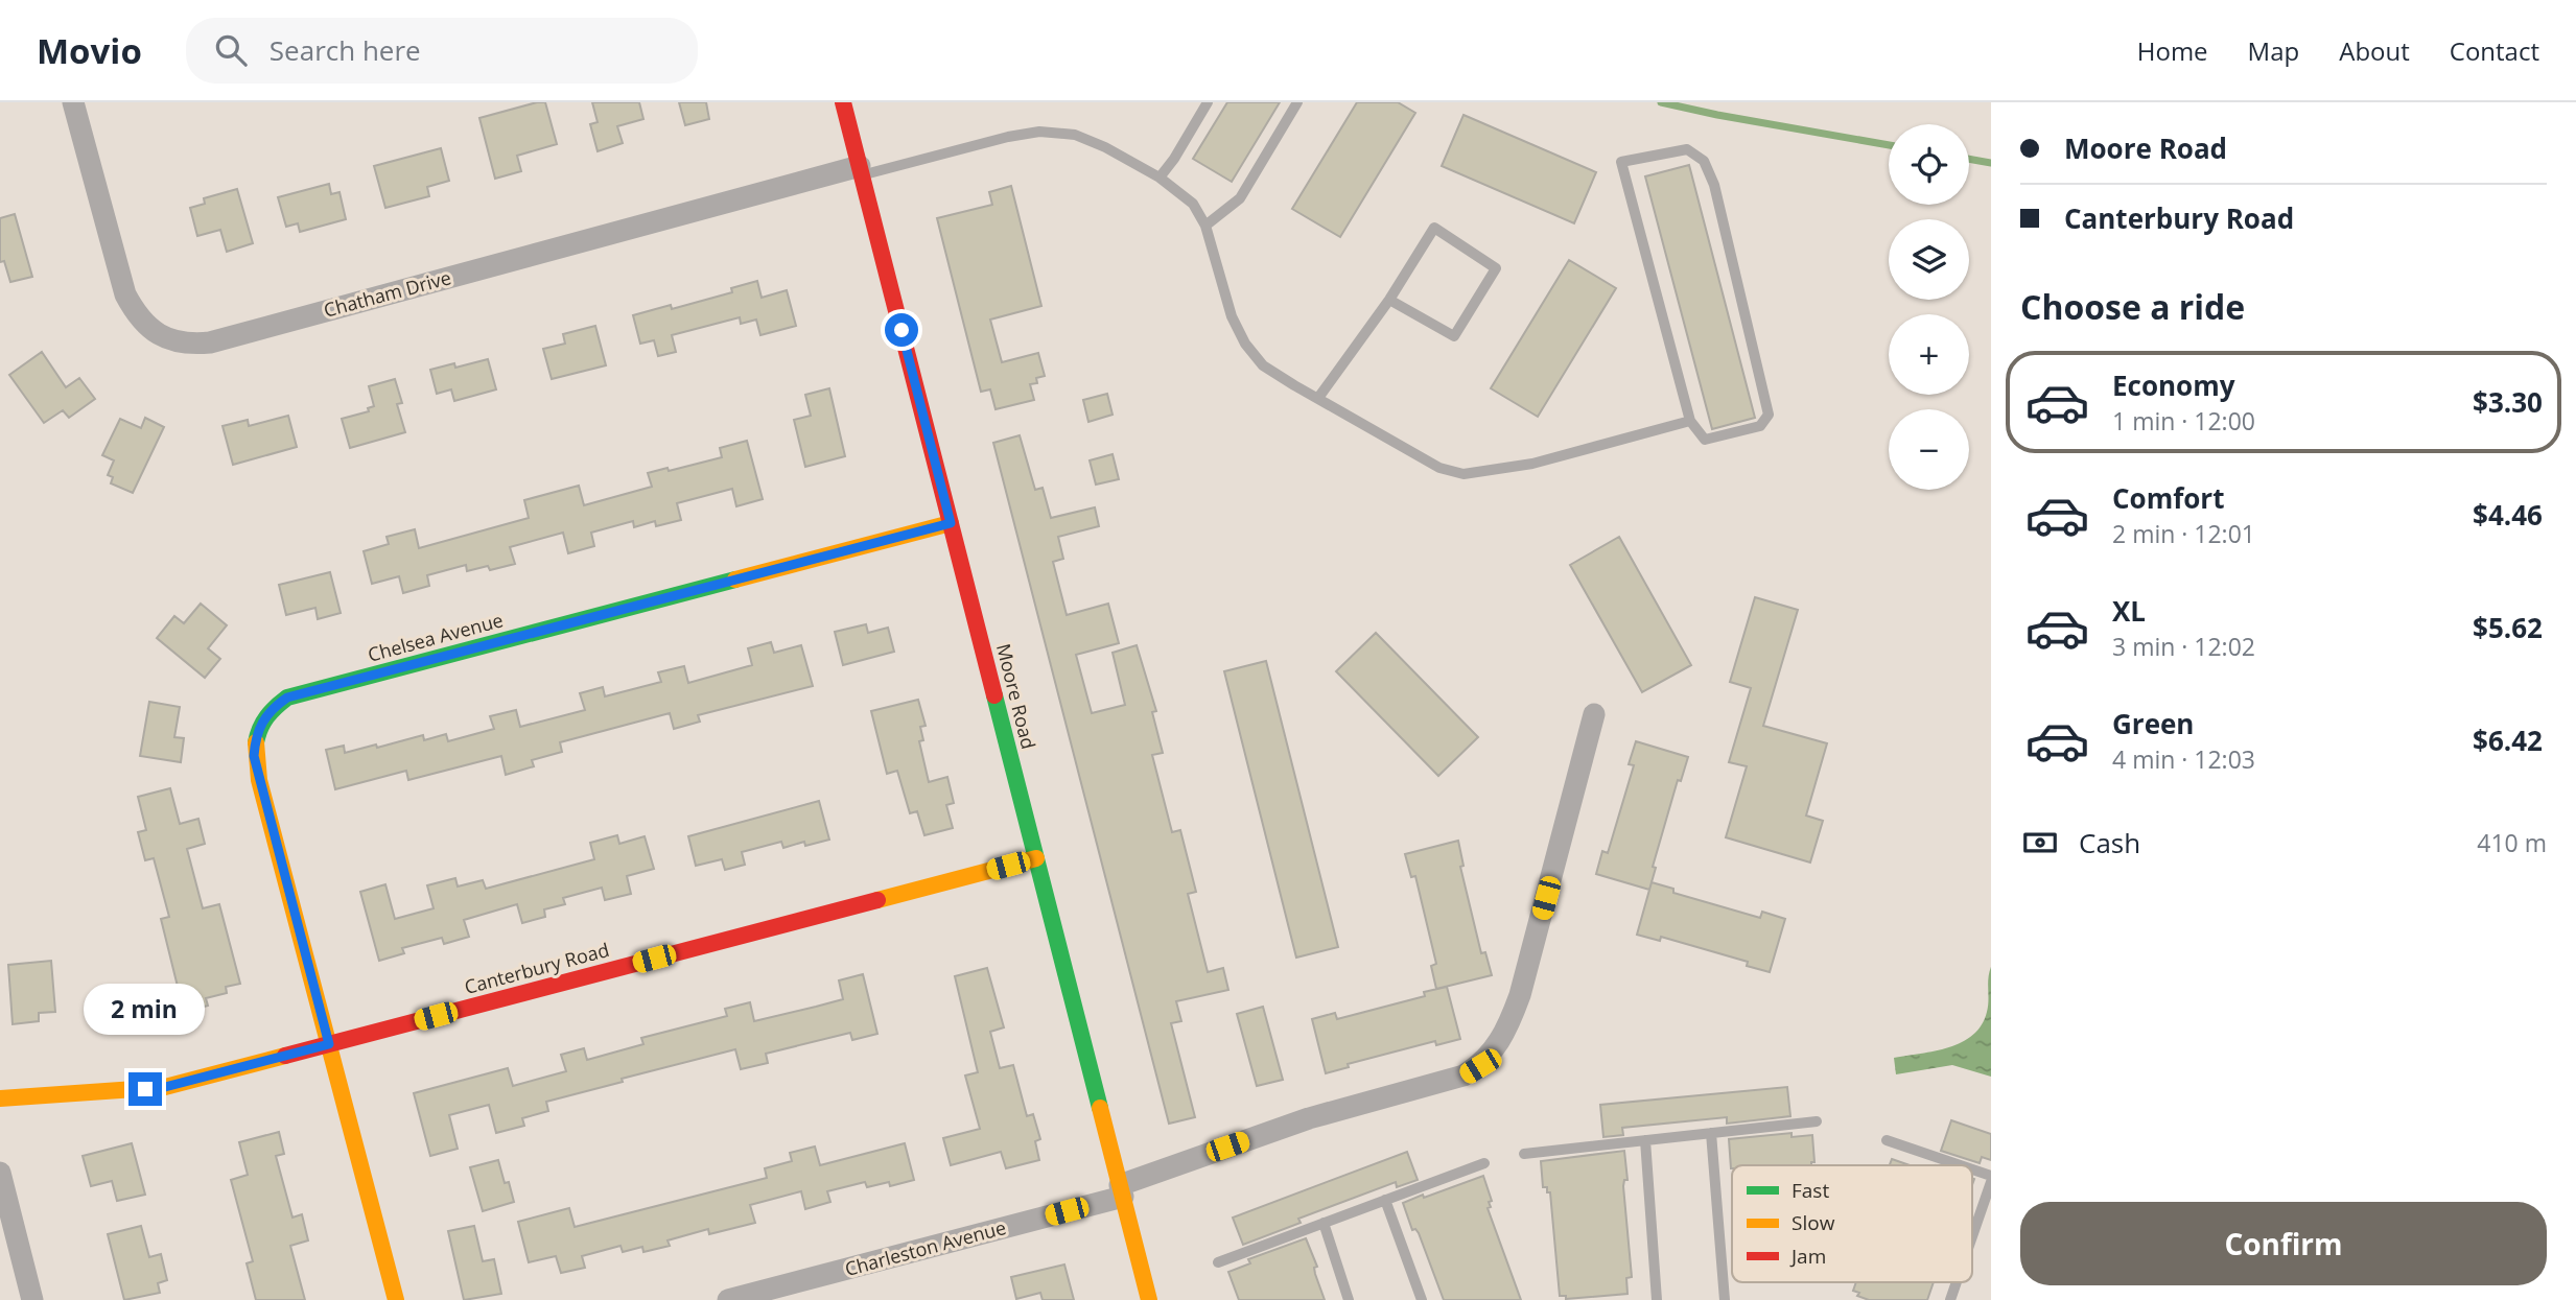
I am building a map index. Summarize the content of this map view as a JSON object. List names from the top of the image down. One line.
{"streets":{"street":["Chatham Drive","Chelsea Avenue","Moore Road","Canterbury Road","Charleston Avenue"]},"crossings":[["Chatham Drive","Moore Road"],["Chelsea Avenue","Moore Road"],["Chelsea Avenue","Canterbury Road"],["Moore Road","Canterbury Road"],["Moore Road","Charleston Avenue"]],"legend":["Fast","Slow","Jam"],"page":{"header":"Movio","search":"Search here","nav":["Home","Map","About","Contact"],"banner":["Moore Road","Canterbury Road"],"map_buttons":["+","−"],"heading":"Choose a ride","list":[{"name":"Economy","note":"1 min · 12:00","value":"$3.30"},{"name":"Comfort","note":"2 min · 12:01","value":"$4.46"},{"name":"XL","note":"3 min · 12:02","value":"$5.62"},{"name":"Green","note":"4 min · 12:03","value":"$6.42"}],"pay":["Cash","410 m"],"bubble":"2 min","buttons":"Confirm"}}
